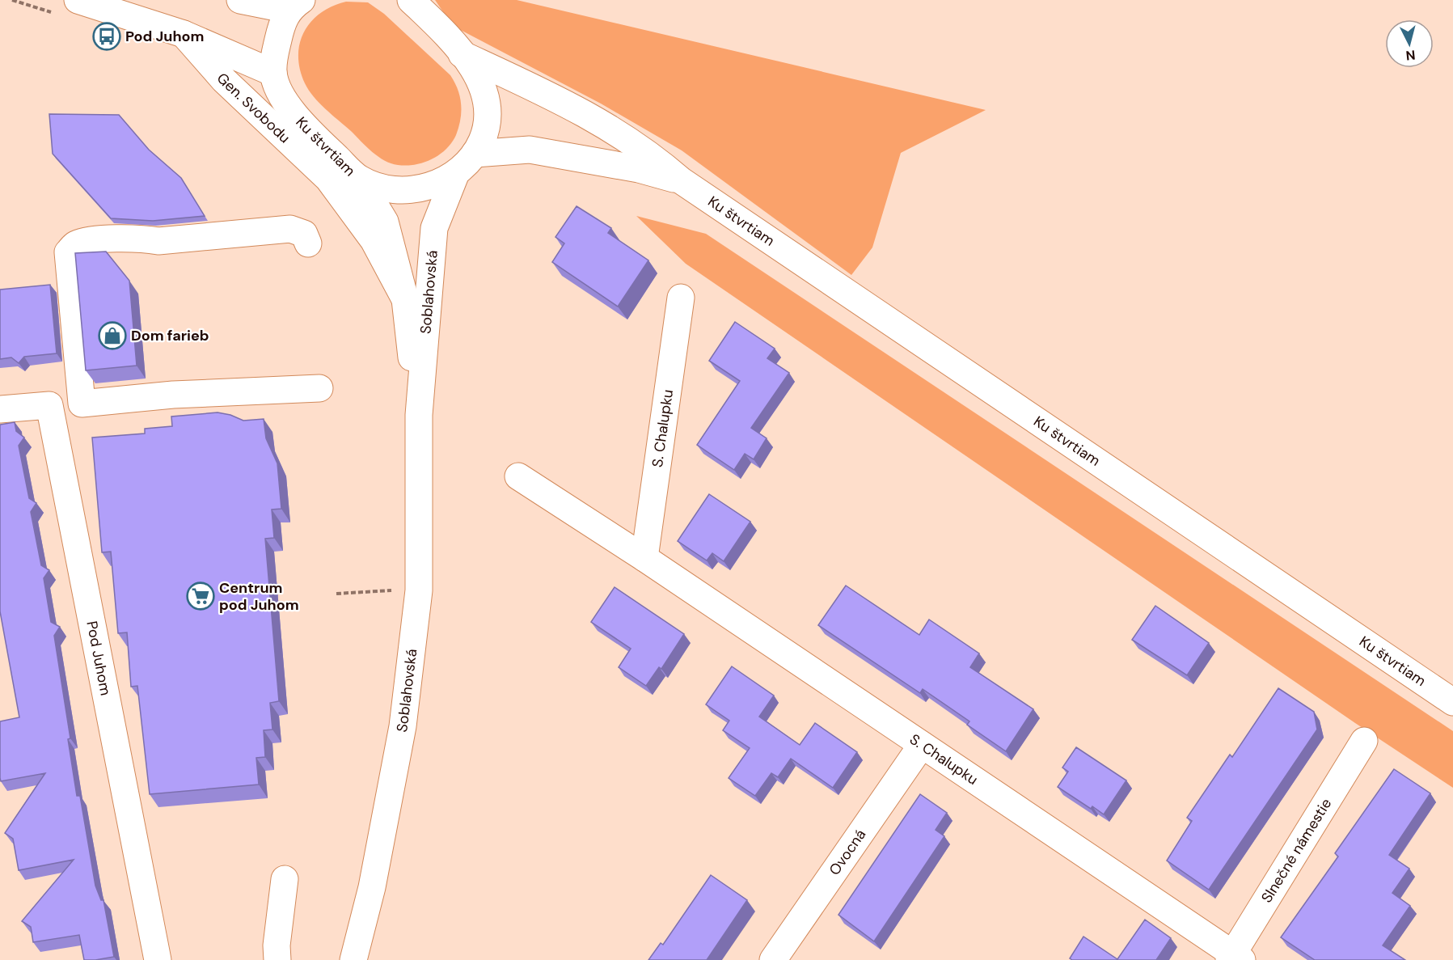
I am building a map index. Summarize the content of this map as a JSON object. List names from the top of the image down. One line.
{"streets":{"street":["Gen. Svobodu","Ku štvrtiam","Soblahovská","S. Chalupku","Pod Juhom","Slnečné námestie","Ovocná"]},"crossings":[["Gen. Svobodu","Ku štvrtiam"],["Gen. Svobodu","Soblahovská"],["Ku štvrtiam","Soblahovská"],["S. Chalupku","Slnečné námestie"],["S. Chalupku","Ovocná"]],"places":{"bus stop":["Pod Juhom"],"shop":["Dom farieb"],"supermarket":["Centrum pod Juhom"]},"north":"bottom"}
